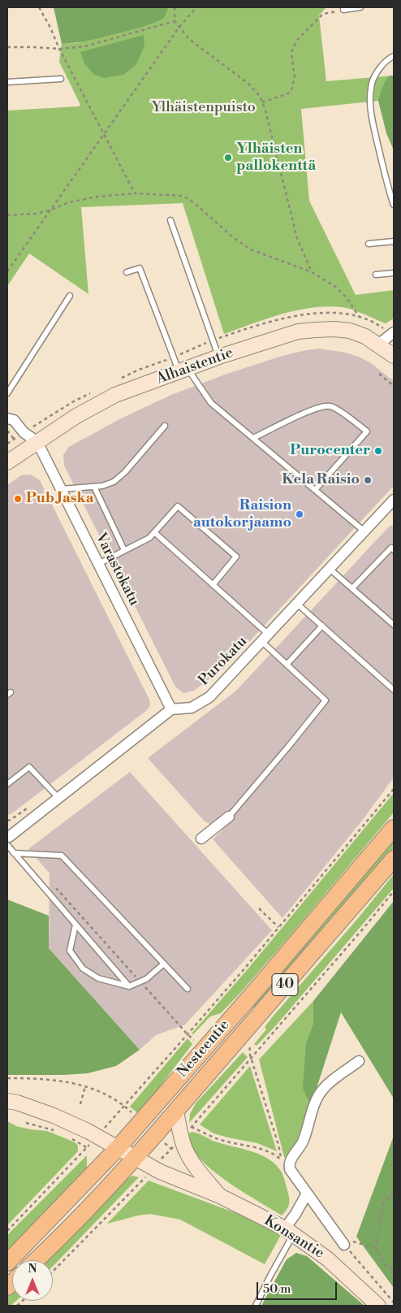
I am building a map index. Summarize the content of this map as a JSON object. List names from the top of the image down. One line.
{"streets":{"main road":["40","Nesteentie"],"street":["Alhaistentie","Varastokatu","Purokatu","Konsantie"]},"crossings":[["Alhaistentie","Varastokatu"],["Varastokatu","Purokatu"],["Nesteentie","Konsantie"]],"parks":["Ylhäistenpuisto"],"places":["Ylhäisten pallokenttä","Purocenter","Kela Raisio","Pub Jaska","Raision autokorjaamo"],"scale_bar":"50 m","north":"top"}
